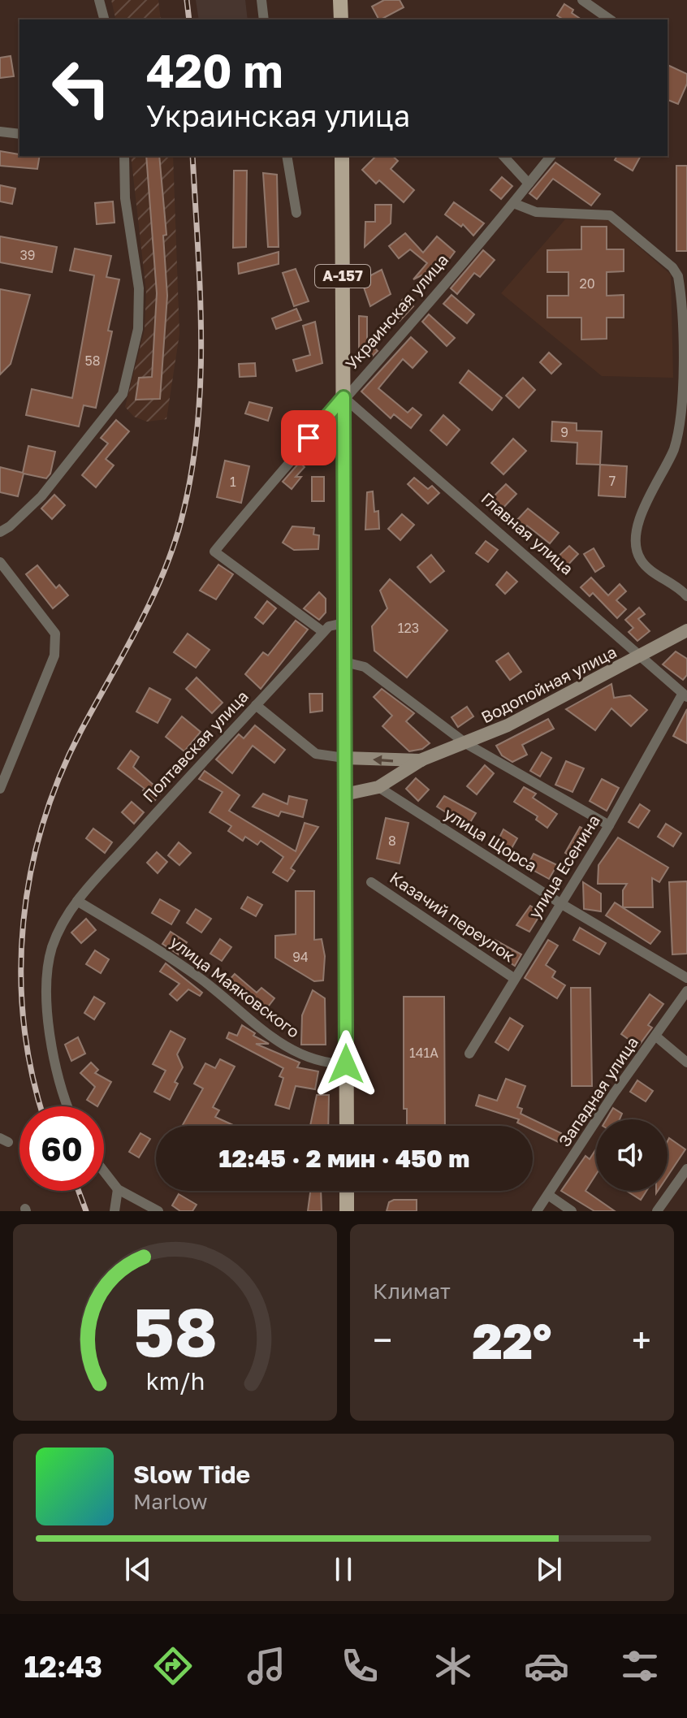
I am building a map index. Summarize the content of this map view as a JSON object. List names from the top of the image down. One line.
{"streets":{"main road":["А-157","Водопойная улица"],"street":["Украинская улица","Главная улица","Полтавская улица","улица Щорса","улица Есенина","Казачий переулок","улица Маяковского","Западная улица"]},"crossings":[["А-157","Украинская улица"],["А-157","Главная улица"],["А-157","Водопойная улица"],["А-157","Полтавская улица"],["А-157","улица Маяковского"],["Украинская улица","Главная улица"],["Украинская улица","Полтавская улица"],["Главная улица","Водопойная улица"],["Главная улица","улица Есенина"],["Водопойная улица","улица Щорса"],["Полтавская улица","улица Маяковского"],["улица Щорса","улица Есенина"],["улица Есенина","Казачий переулок"]],"house_numbers":["39","20","58","9","7","1","123","8","94","141А"],"page":{"turn":["420 m","Украинская улица"],"limit":"60","trip":"12:45 · 2 мин · 450 m","tile":"Климат","heat":["−","22°","+"],"song":["Slow Tide","Marlow"],"tabs":"12:43","gauge":["58","km/h"]}}
